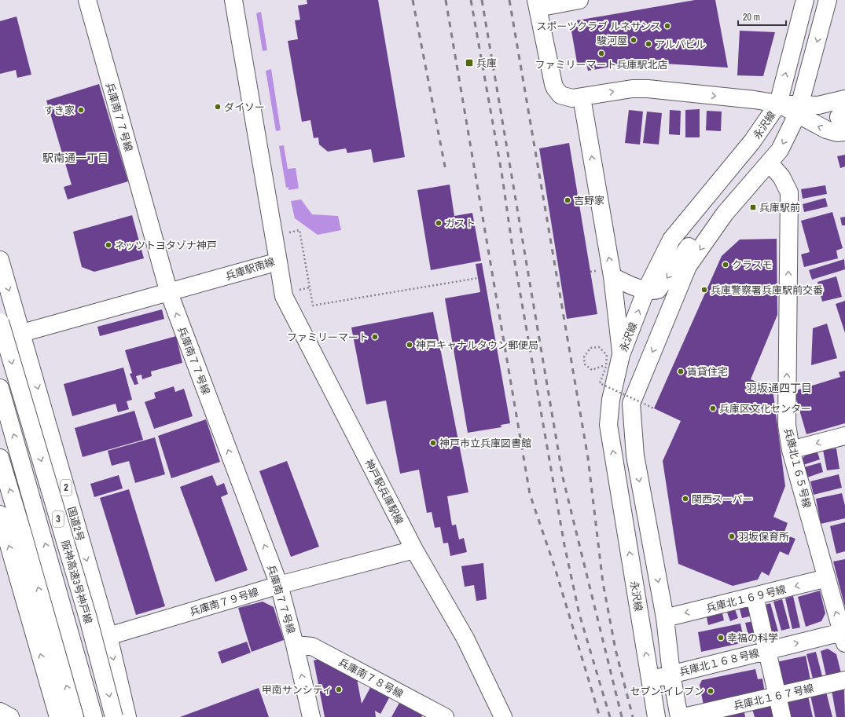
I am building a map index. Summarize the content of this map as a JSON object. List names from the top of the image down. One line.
{"streets":{"main road":["兵庫南７７号線","永沢線","兵庫駅南線","兵庫北１６５号線","2","神戸駅兵庫駅線","3","国道2号","阪神高速3号神戸線","兵庫北１６９号線","兵庫南７９号線","兵庫北１６８号線","兵庫南７８号線","兵庫北１６７号線"]},"crossings":[["兵庫南７７号線","兵庫駅南線"],["兵庫南７７号線","兵庫南７９号線"],["兵庫南７７号線","兵庫南７８号線"],["永沢線","兵庫北１６８号線"],["兵庫駅南線","神戸駅兵庫駅線"],["兵庫駅南線","国道2号"],["兵庫北１６５号線","兵庫北１６９号線"],["兵庫北１６５号線","兵庫北１６８号線"],["神戸駅兵庫駅線","兵庫南７９号線"],["国道2号","兵庫南７９号線"]],"one_way":["兵庫南７７号線","兵庫北１６９号線","兵庫北１６８号線"],"districts":["駅南通一丁目","羽坂通四丁目"],"places":{"other":["スポーツクラブ ルネサンス","駿河屋","アルバビル","ファミリーマート兵庫駅北店","ダイソー","すき家","吉野家","ガスト","ネッツトヨタゾナ神戸","クラスモ","兵庫警察署兵庫駅前交番","ファミリーマート","神戸キャナルタウン郵便局","賃貸住宅","兵庫区文化センター","神戸市立兵庫図書館","関西スーパー","羽坂保育所","幸福の科学","甲南サンシティ","セブン-イレブン"],"transit":["兵庫","兵庫駅前"]},"scale_bar":"20 m"}
